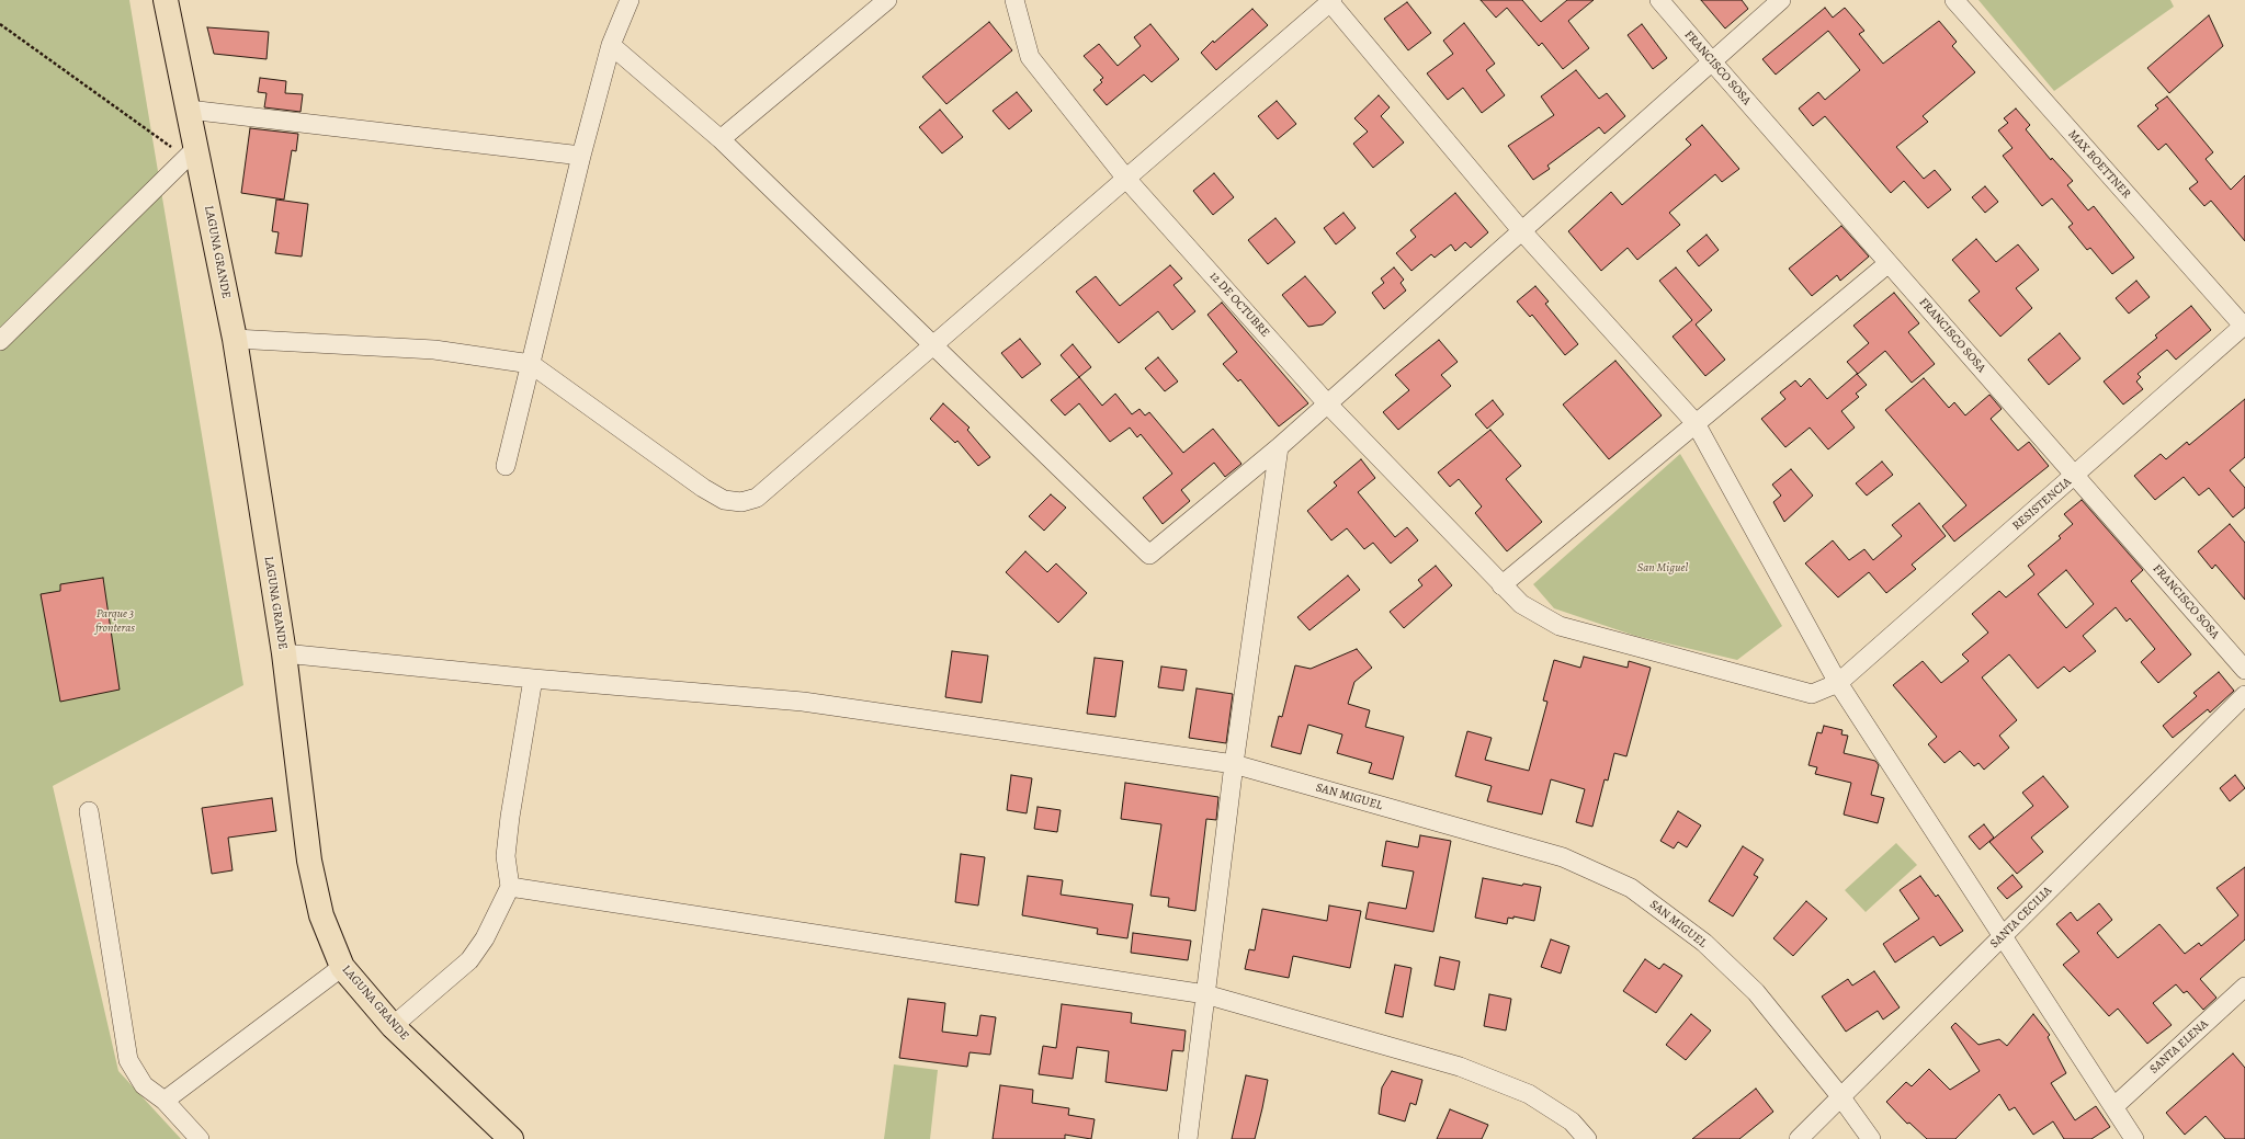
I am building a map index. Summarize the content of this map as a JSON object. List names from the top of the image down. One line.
{"streets":{"main road":["LAGUNA GRANDE"],"street":["FRANCISCO SOSA","MAX BOETTNER","12 DE OCTUBRE","RESISTENCIA","SAN MIGUEL","SANTA CECILIA","SANTA ELENA"]},"crossings":[["FRANCISCO SOSA","RESISTENCIA"],["MAX BOETTNER","RESISTENCIA"],["LAGUNA GRANDE","SAN MIGUEL"],["12 DE OCTUBRE","RESISTENCIA"],["SAN MIGUEL","SANTA CECILIA"]],"parks":["San Miguel","Parque 3 fronteras"]}
